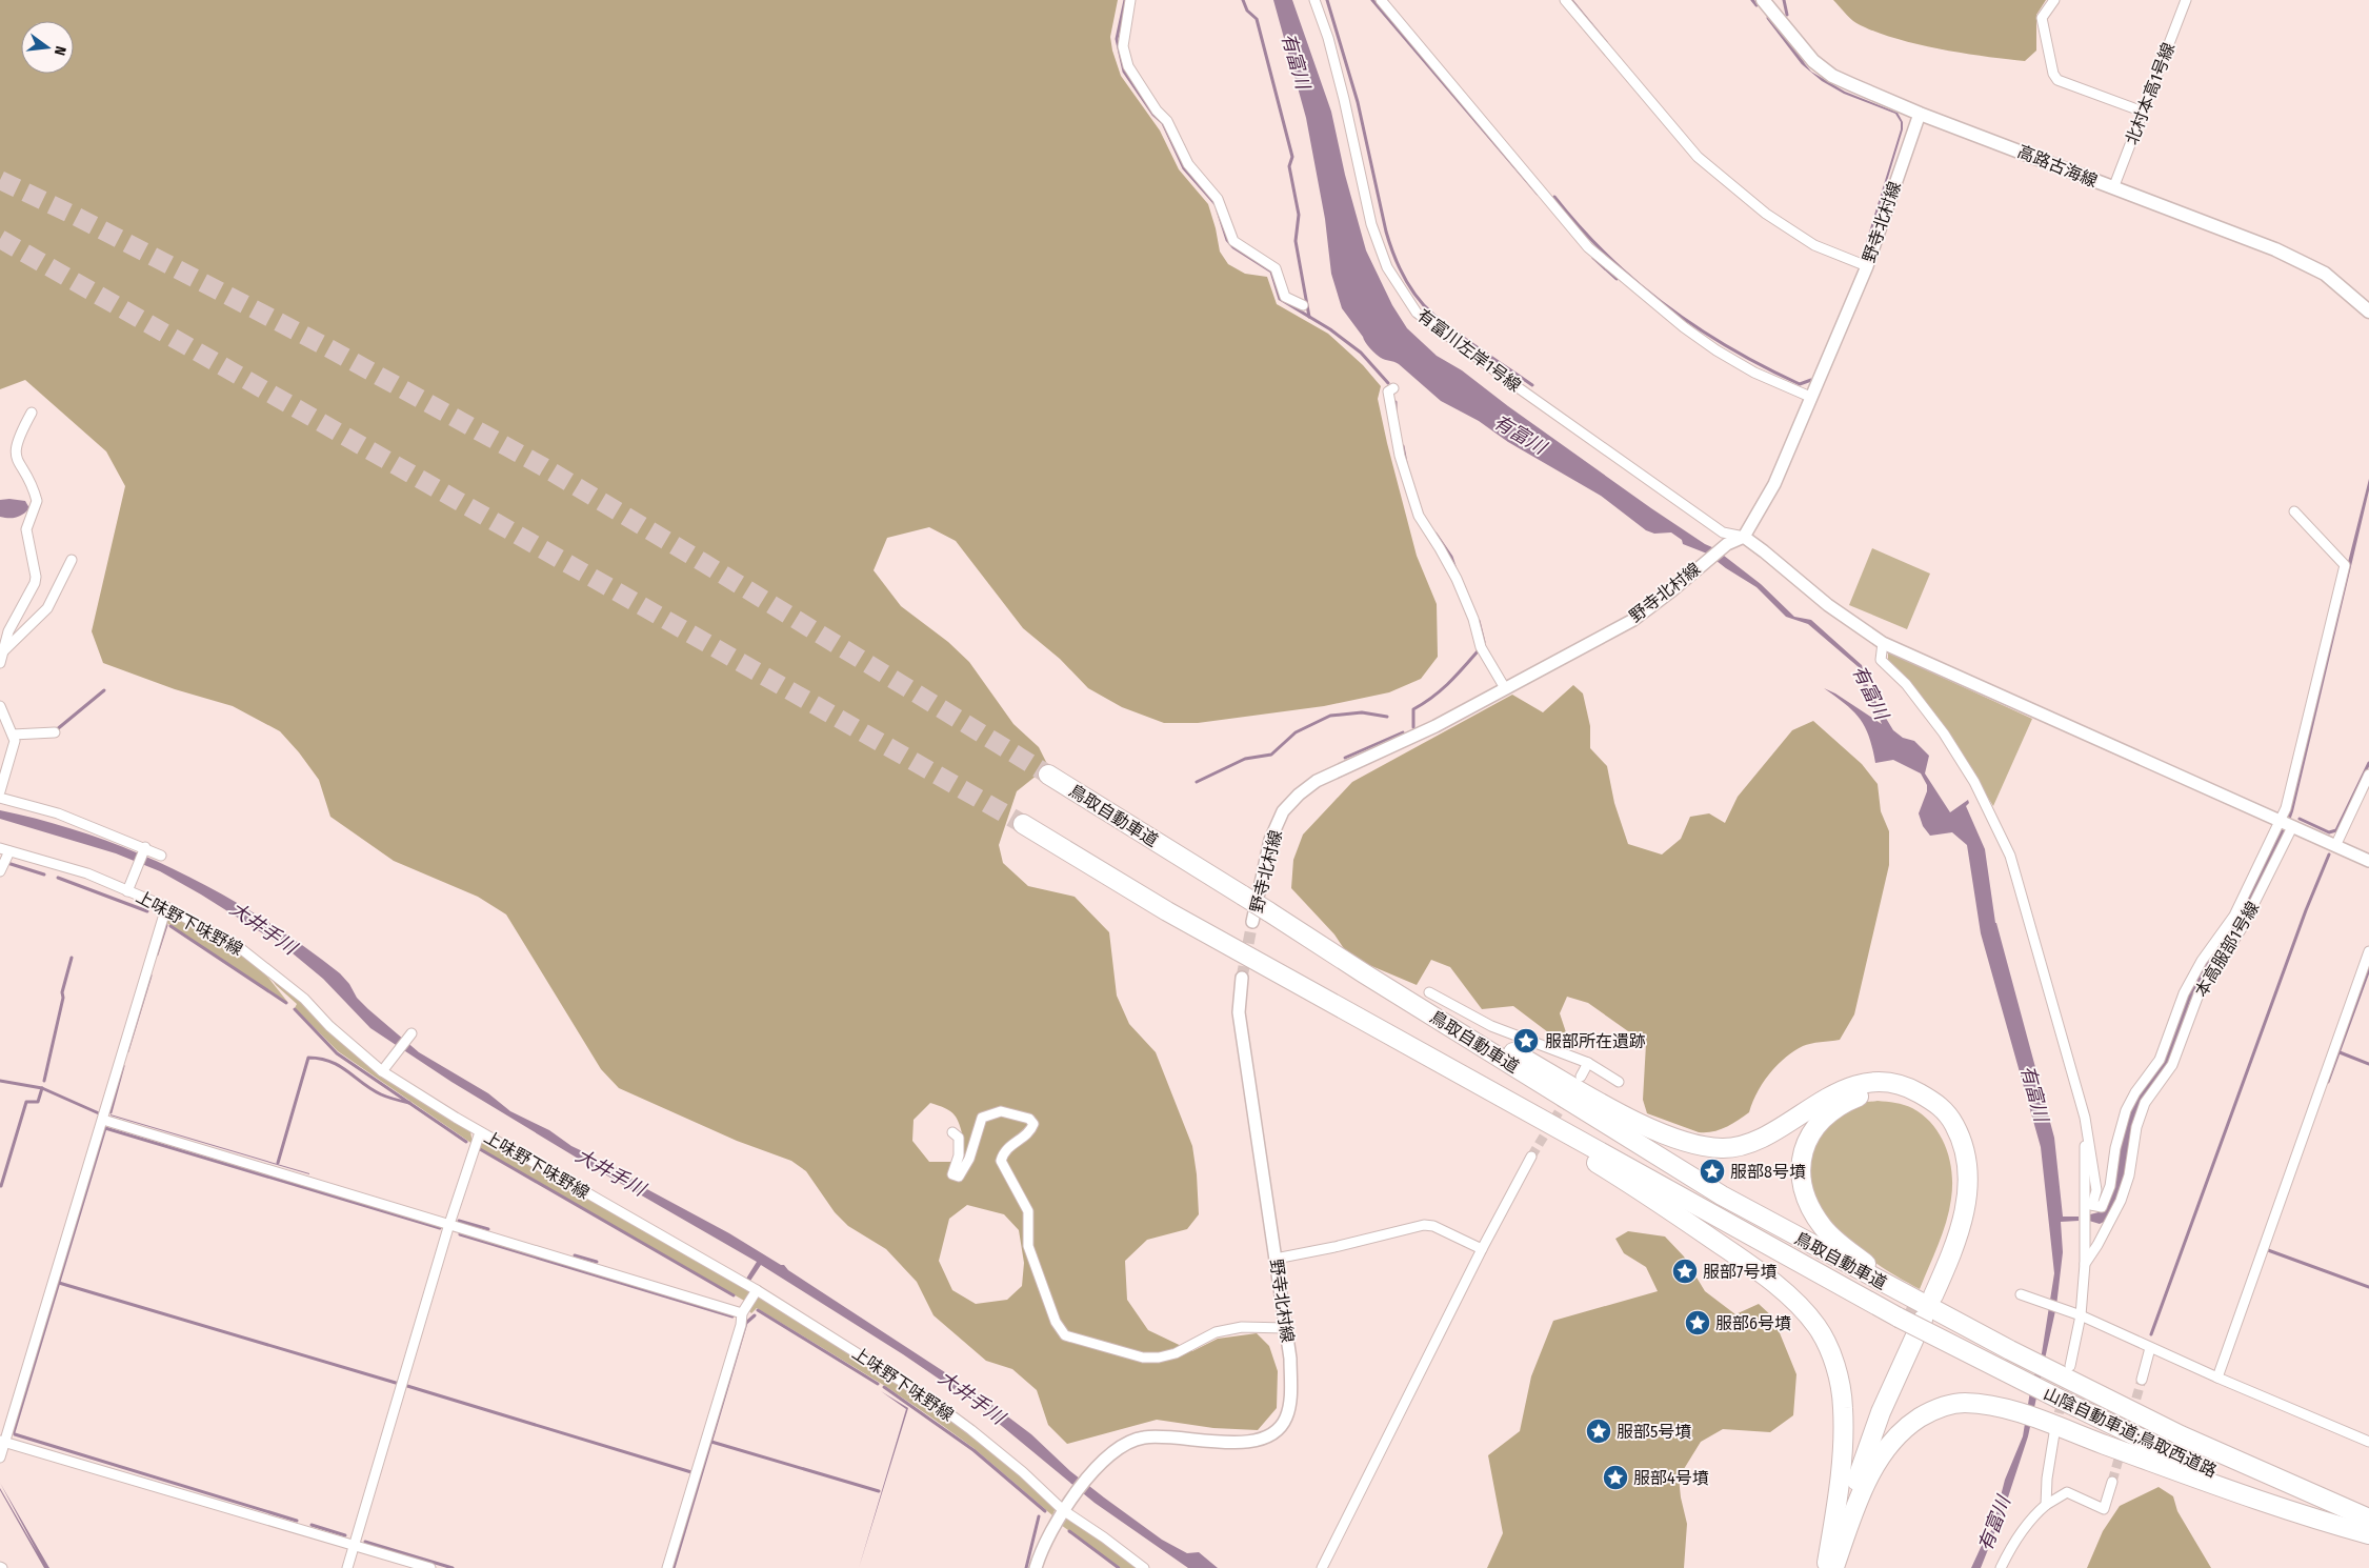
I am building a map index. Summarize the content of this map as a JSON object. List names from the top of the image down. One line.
{"streets":{"highway":["鳥取自動車道","山陰自動車道;鳥取西道路"],"main road":["高路古海線"],"street":["北村本高1号線","野寺北村線","有富川左岸1号線","上味野下味野線","本高服部1号線"]},"crossings":[["北村本高1号線","高路古海線"],["高路古海線","野寺北村線"],["野寺北村線","有富川左岸1号線"],["野寺北村線","鳥取自動車道"],["野寺北村線","上味野下味野線"],["鳥取自動車道","山陰自動車道;鳥取西道路"],["本高服部1号線","山陰自動車道;鳥取西道路"]],"water":["有富川","大井手川"],"places":{"place":["服部所在遺跡","服部8号墳","服部7号墳","服部6号墳","服部5号墳","服部4号墳"]},"north":"right"}
